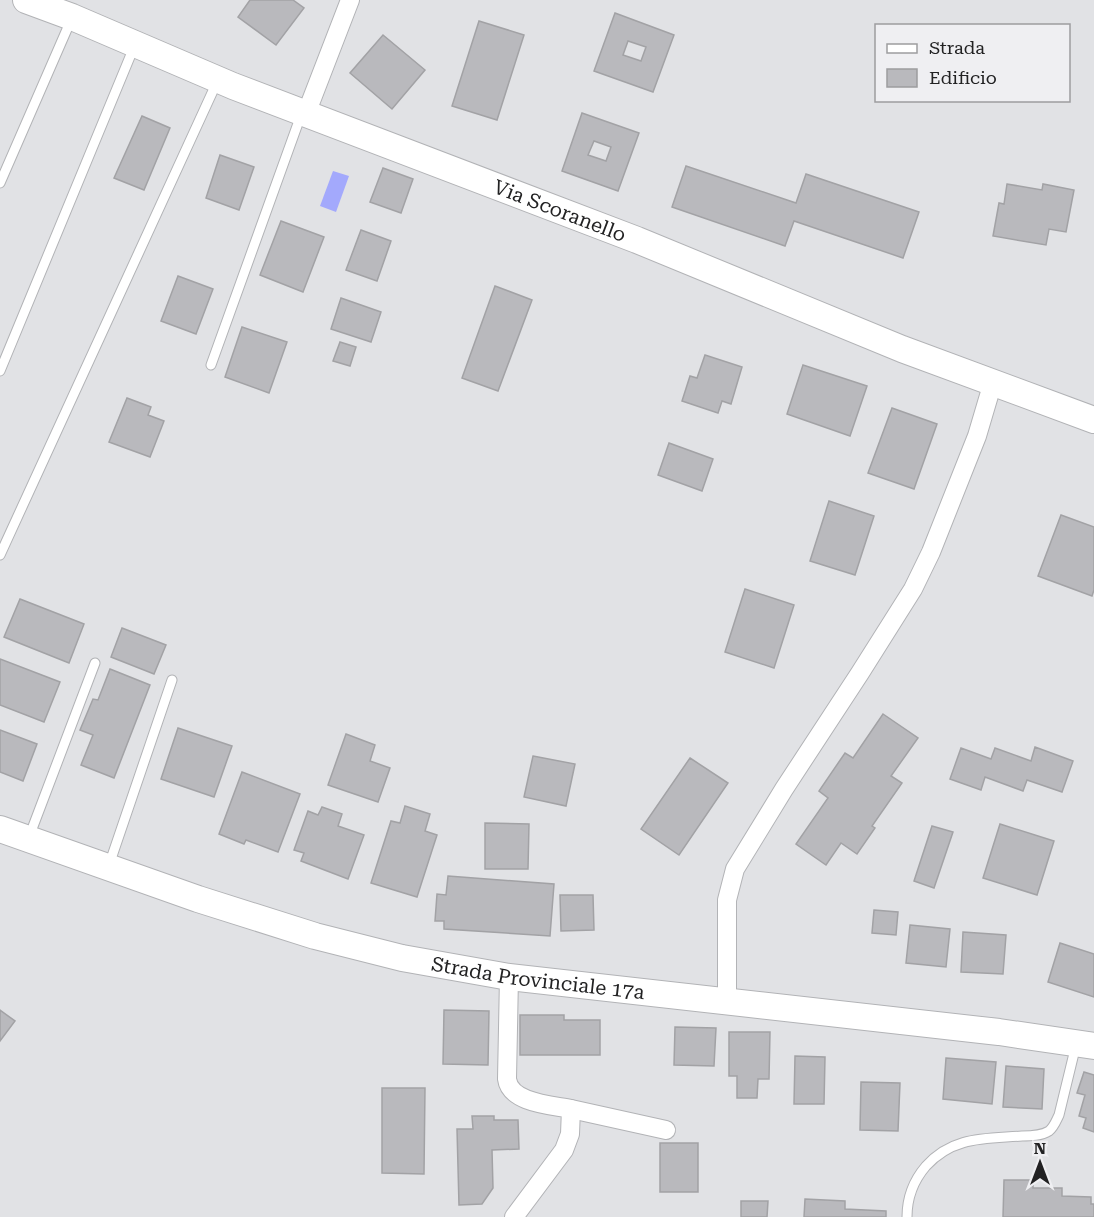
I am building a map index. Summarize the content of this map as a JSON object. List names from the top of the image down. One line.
{"streets":{"street":["Via Scoranello","Strada Provinciale 17a"]},"legend":["Strada","Edificio"],"north":"top"}
